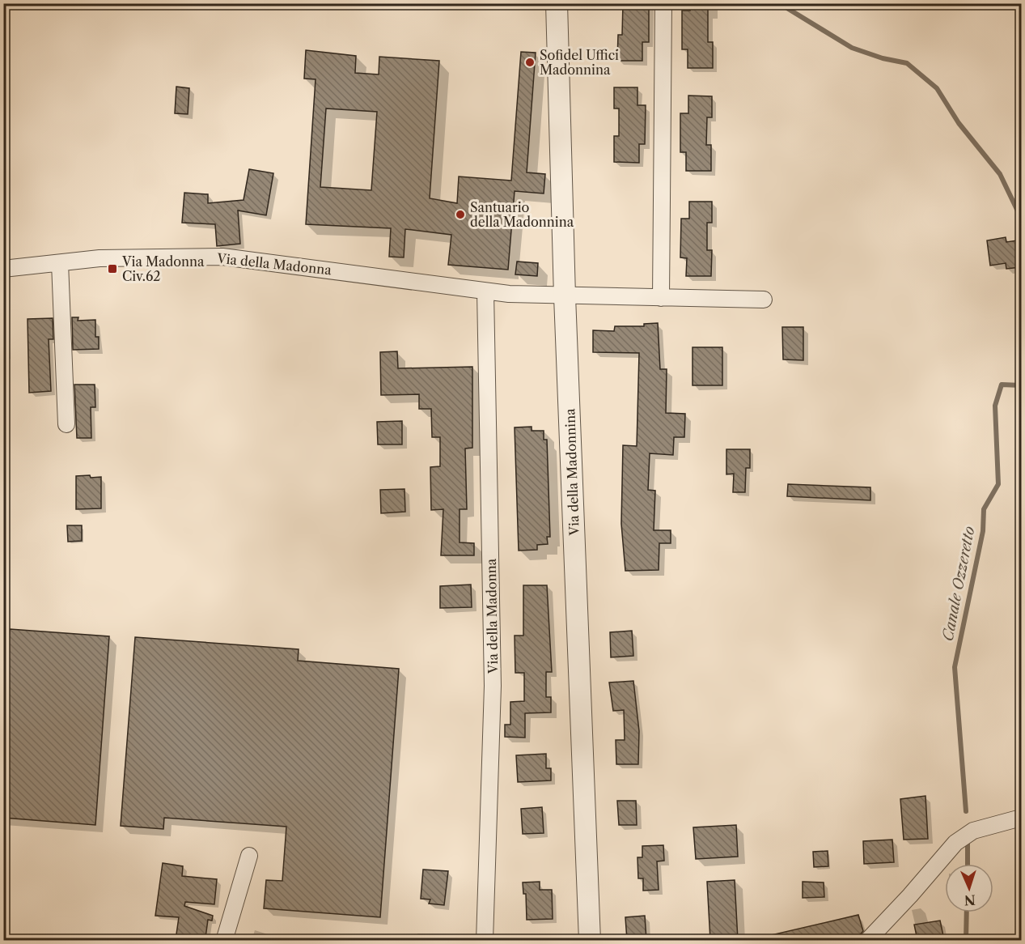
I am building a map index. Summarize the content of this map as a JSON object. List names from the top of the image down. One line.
{"streets":{"street":["Via della Madonna","Via della Madonnina"]},"crossings":[["Via della Madonna","Via della Madonnina"]],"water":["Canale Ozzeretto"],"places":{"other":["Sofidel Uffici Madonnina","Santuario della Madonnina"],"transit":["Via Madonna Civ.62"]},"north":"bottom"}
